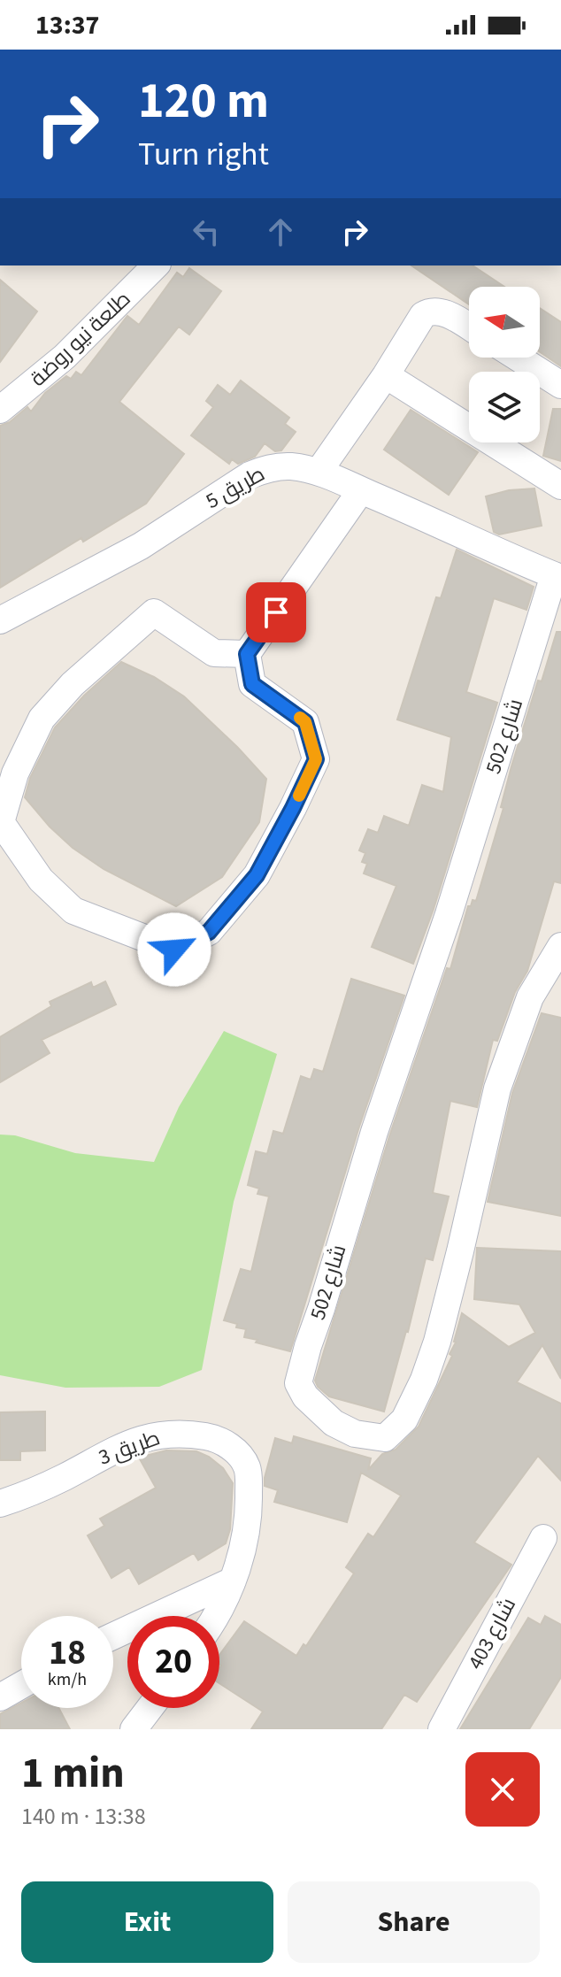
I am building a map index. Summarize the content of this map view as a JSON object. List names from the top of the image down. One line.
{"streets":{"street":["طلعة نيو روضة","طريق 5","شارع 502","طريق 3","شارع 403"]},"crossings":[["طريق 5","شارع 502"]],"north":"left","page":{"status":"13:37","turn":["120 m","Turn right"],"speed":"18 km/h","limit":"20","heading":["1 min","140 m · 13:38"],"buttons":["Exit","Share"]}}
